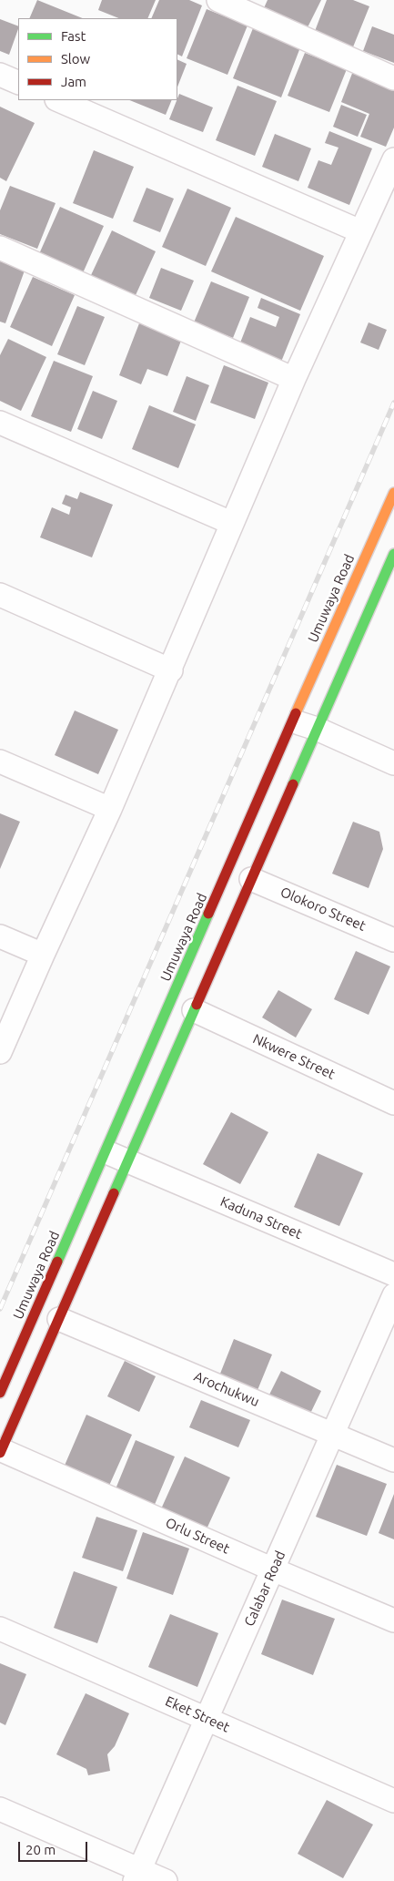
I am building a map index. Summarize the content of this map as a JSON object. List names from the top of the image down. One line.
{"streets":{"street":["Umuwaya Road","Olokoro Street","Nkwere Street","Kaduna Street","Arochukwu","Orlu Street","Calabar Road","Eket Street"]},"crossings":[["Umuwaya Road","Kaduna Street"],["Arochukwu","Calabar Road"],["Orlu Street","Calabar Road"],["Calabar Road","Eket Street"]],"legend":["Fast","Slow","Jam"],"scale_bar":"20 m"}
